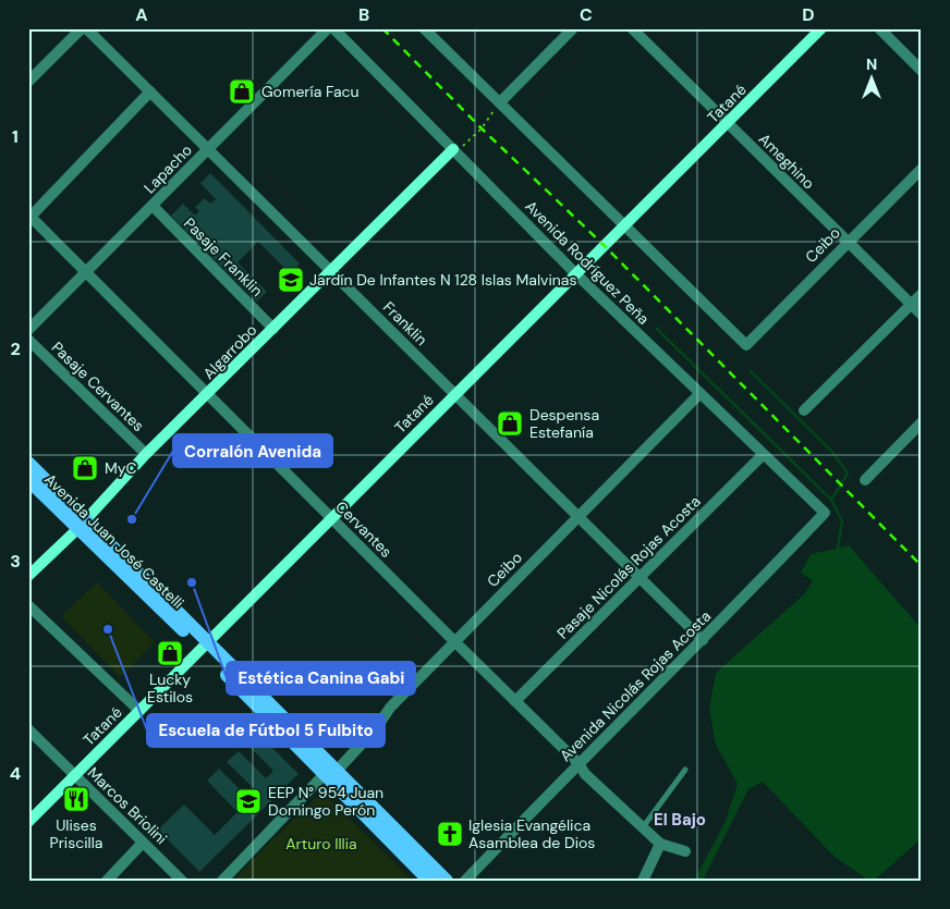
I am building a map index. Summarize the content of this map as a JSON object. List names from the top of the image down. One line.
{"streets":{"main road":["Avenida Juan José Castelli"],"street":["Tatané","Ameghino","Lapacho","Ceibo","Pasaje Franklin","Avenida Rodríguez Peña","Franklin","Algarrobo","Pasaje Cervantes","Cervantes","Pasaje Nicolás Rojas Acosta","Avenida Nicolás Rojas Acosta","Marcos Briolini"]},"crossings":[["Tatané","Ameghino"],["Tatané","Ceibo"],["Tatané","Avenida Rodríguez Peña"],["Tatané","Franklin"],["Tatané","Cervantes"],["Tatané","Avenida Juan José Castelli"],["Tatané","Marcos Briolini"],["Ameghino","Ceibo"],["Lapacho","Pasaje Franklin"],["Lapacho","Franklin"],["Lapacho","Cervantes"],["Ceibo","Avenida Rodríguez Peña"],["Ceibo","Franklin"],["Ceibo","Cervantes"],["Ceibo","Avenida Juan José Castelli"],["Pasaje Franklin","Algarrobo"],["Avenida Rodríguez Peña","Algarrobo"],["Avenida Rodríguez Peña","Pasaje Nicolás Rojas Acosta"],["Avenida Rodríguez Peña","Avenida Nicolás Rojas Acosta"],["Franklin","Algarrobo"],["Franklin","Pasaje Nicolás Rojas Acosta"],["Franklin","Avenida Nicolás Rojas Acosta"],["Algarrobo","Pasaje Cervantes"],["Algarrobo","Cervantes"],["Algarrobo","Avenida Juan José Castelli"],["Cervantes","Pasaje Nicolás Rojas Acosta"],["Cervantes","Avenida Nicolás Rojas Acosta"]],"districts":["El Bajo"],"parks":["Arturo Illia"],"places":{"shop":["Gomería Facu","Despensa Estefanía","MyC","Lucky Estilos"],"school or university":["Jardín De Infantes N 128 Islas Malvinas","EEP N° 954 Juan Domingo Perón"],"other":["Corralón Avenida","Estética Canina Gabi","Escuela de Fútbol 5 Fulbito"],"restaurant":["Ulises Priscilla"],"church":["Iglesia Evangélica Asamblea de Dios"]},"north":"top","grid":{"columns":["A","B","C","D"],"rows":["1","2","3","4"]}}
